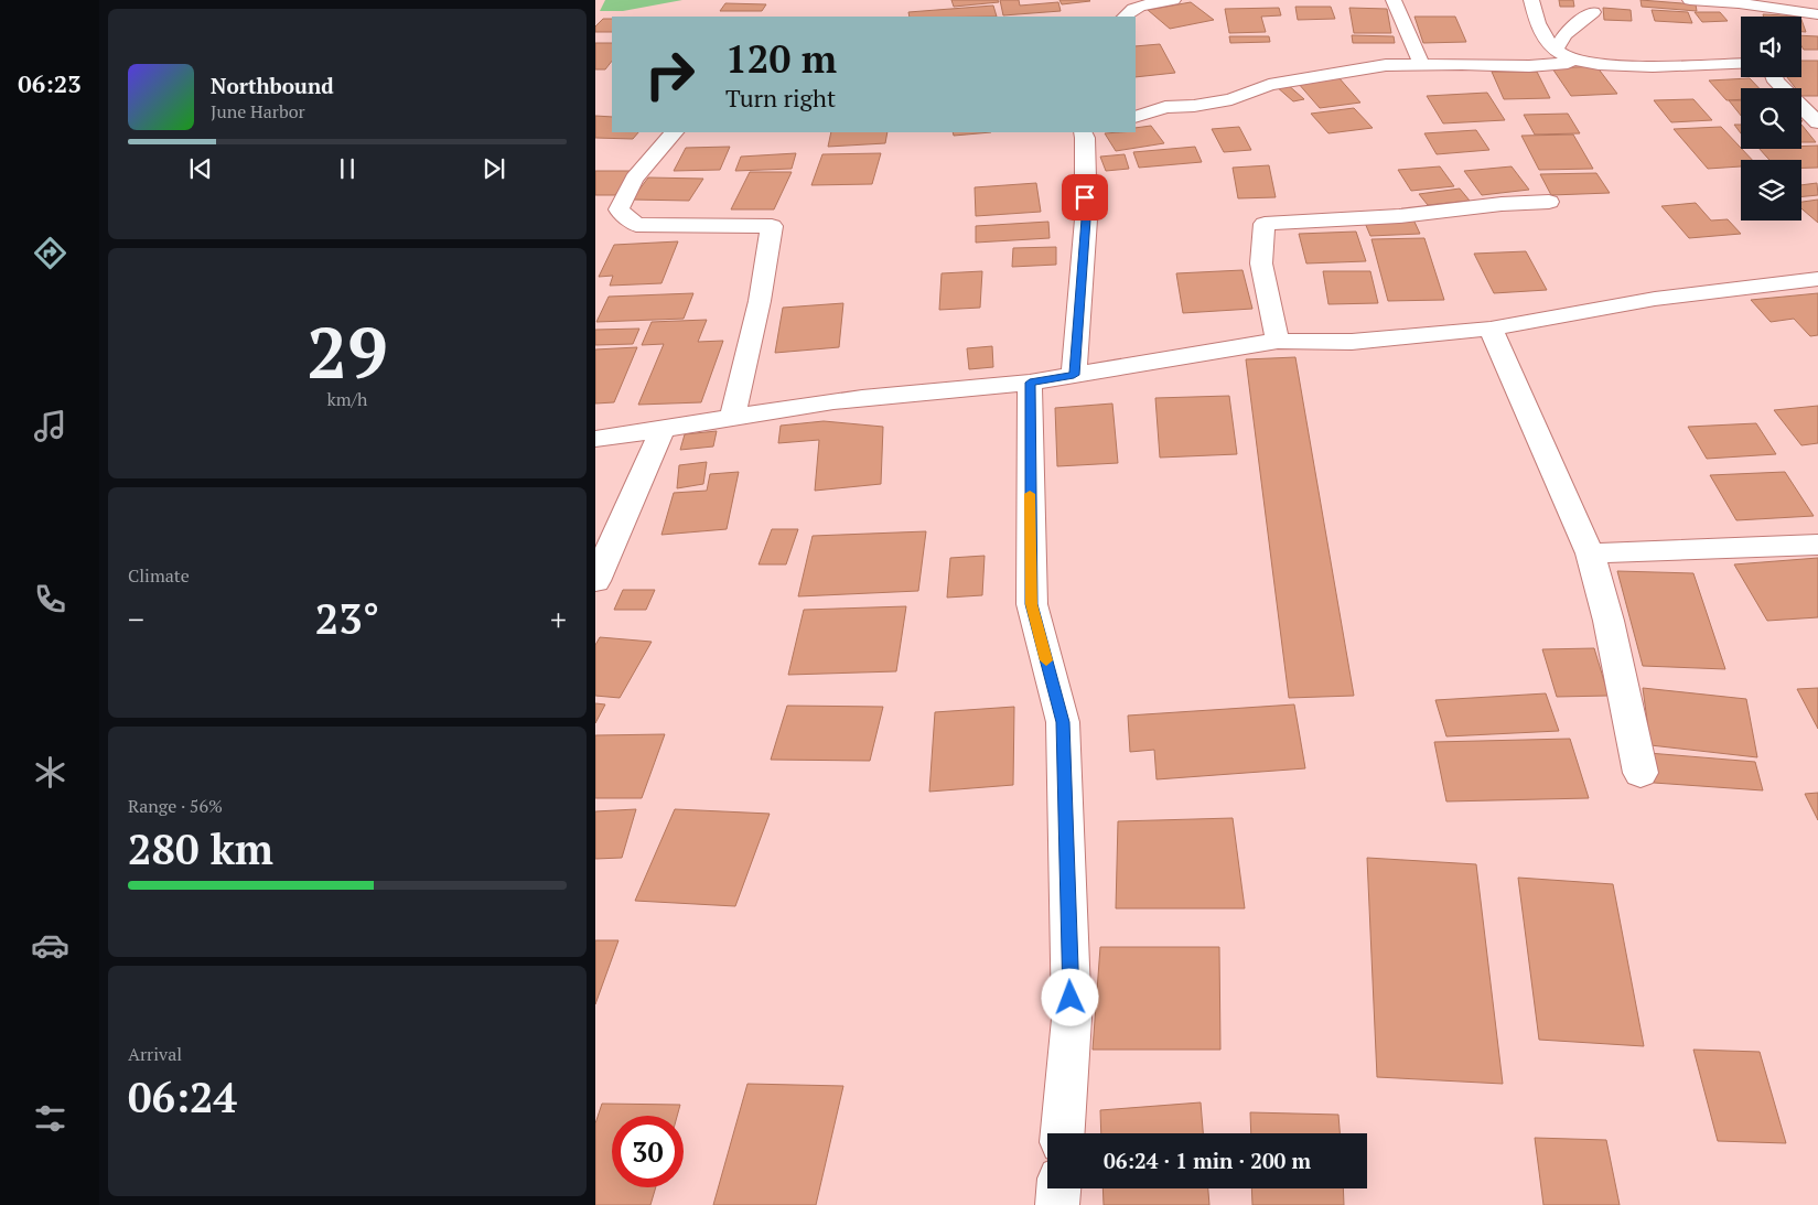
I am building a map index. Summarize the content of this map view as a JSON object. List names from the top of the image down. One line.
{"page":{"tabs":"06:23","turn":["120 m","Turn right"],"song":["Northbound","June Harbor"],"tile":[["29","km/h"],"Climate",["Range · 56%","280 km"],["Arrival","06:24"]],"heat":["−","23°","+"],"limit":"30","trip":"06:24 · 1 min · 200 m"}}
